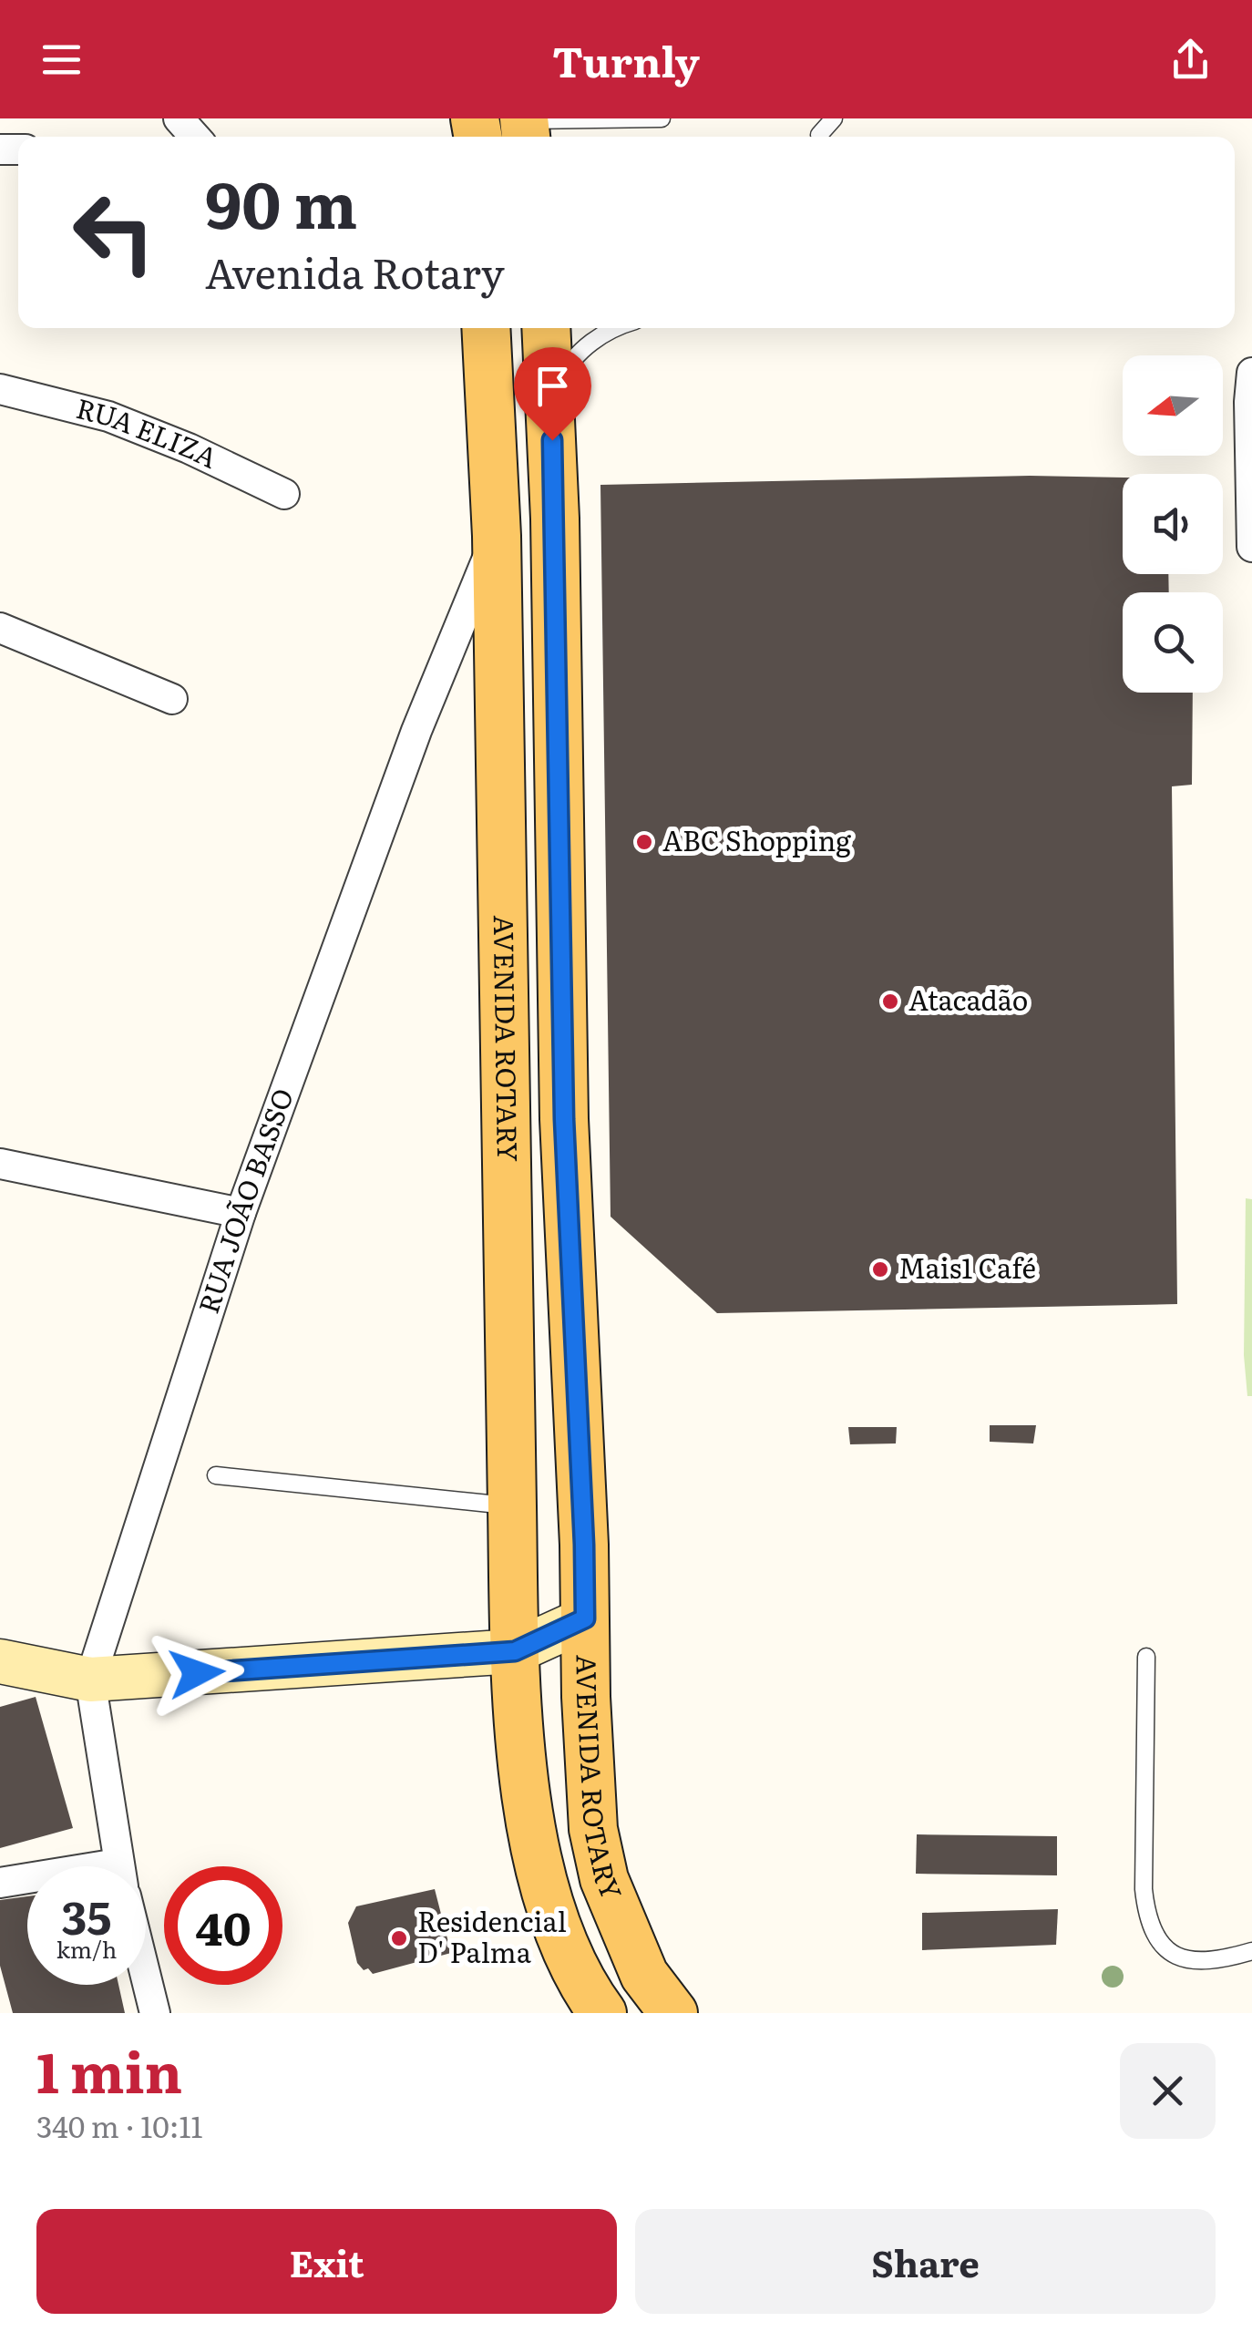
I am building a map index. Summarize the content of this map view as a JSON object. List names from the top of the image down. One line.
{"streets":{"main road":["AVENIDA ROTARY"],"street":["RUA ELIZA","RUA JOÃO BASSO"]},"crossings":[["AVENIDA ROTARY","RUA JOÃO BASSO"]],"places":["ABC Shopping","Atacadão","Mais1 Café","Residencial D' Palma"],"north":"left","page":{"header":"Turnly","turn":["90 m","Avenida Rotary"],"speed":"35 km/h","limit":"40","heading":["1 min","340 m · 10:11"],"buttons":["Exit","Share"]}}
